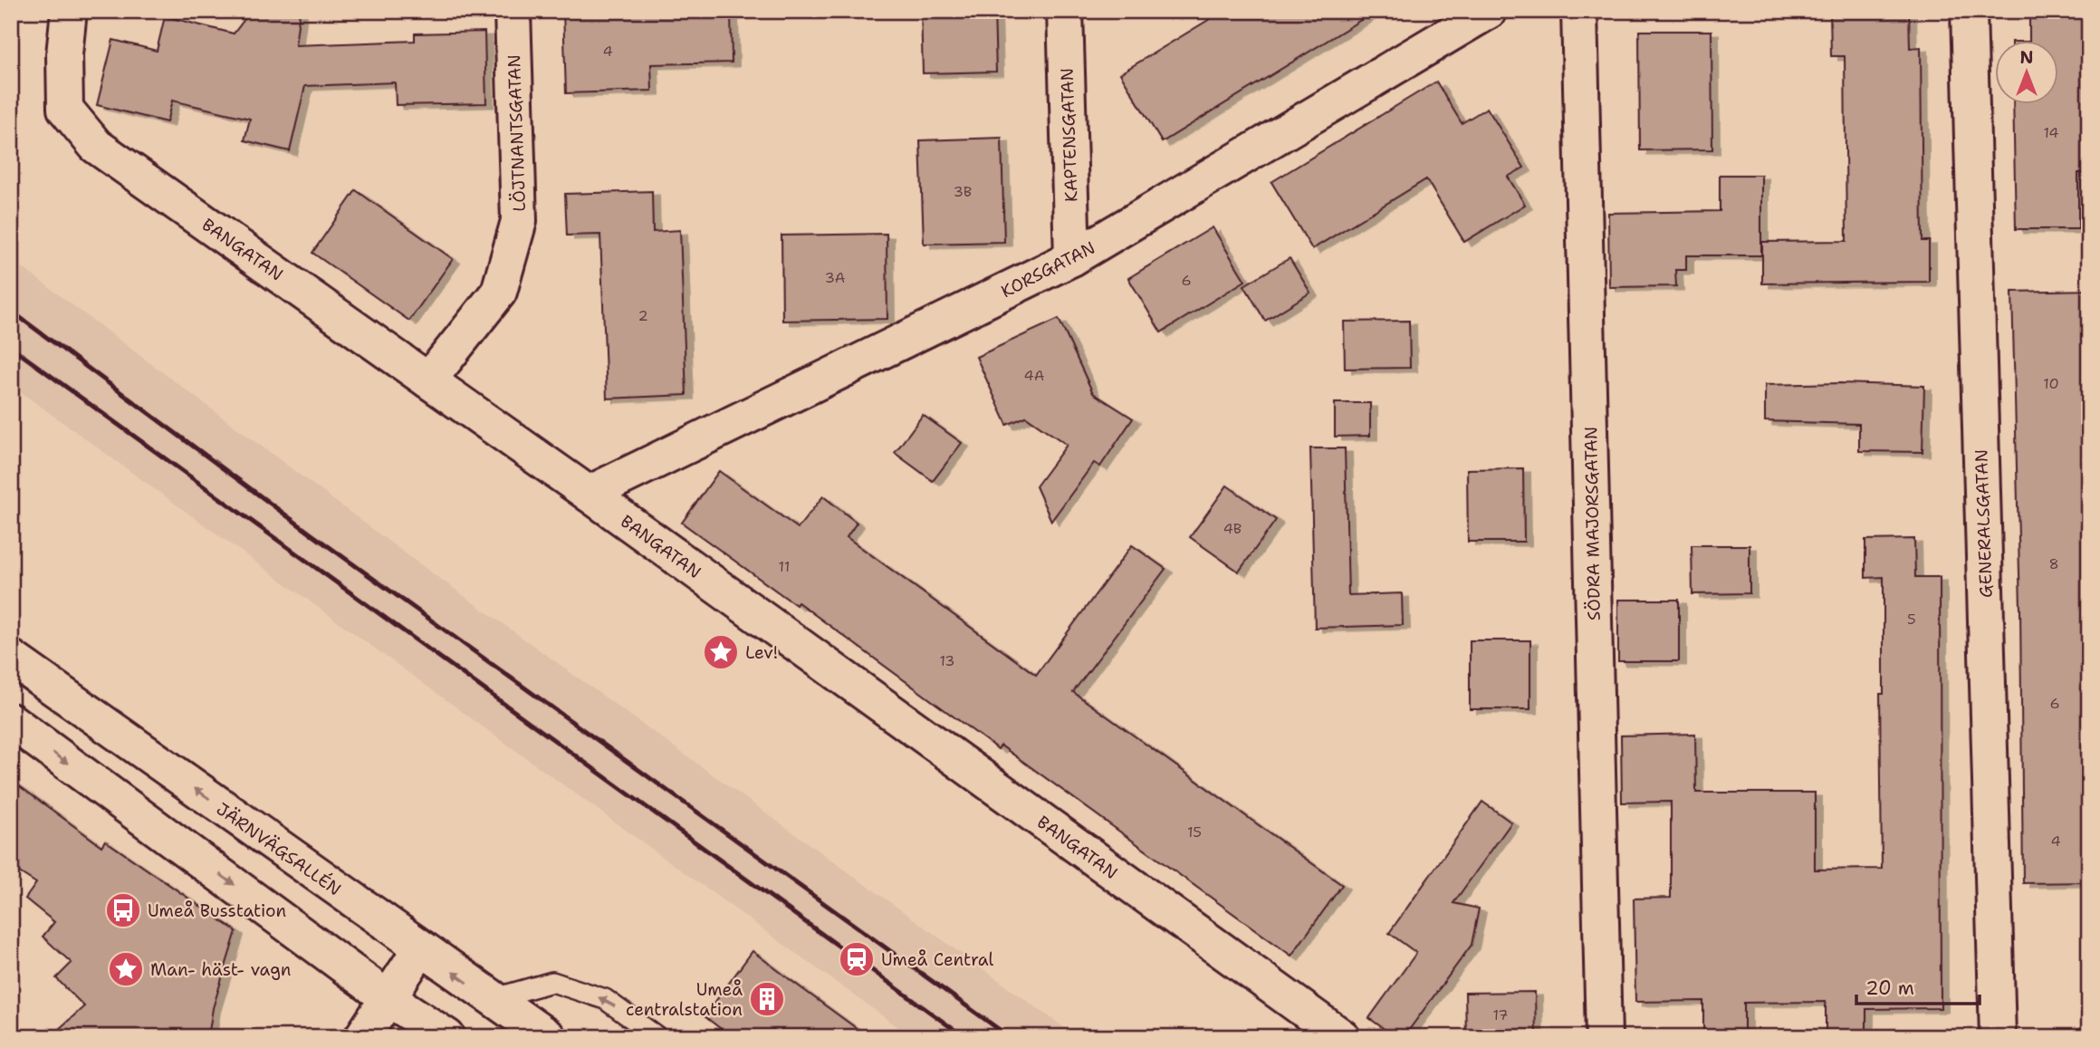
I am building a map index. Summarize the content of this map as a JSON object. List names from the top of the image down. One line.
{"streets":{"street":["LÖJTNANTSGATAN","KAPTENSGATAN","BANGATAN","KORSGATAN","SÖDRA MAJORSGATAN","GENERALSGATAN","JÄRNVÄGSALLÉN"]},"crossings":[["LÖJTNANTSGATAN","BANGATAN"],["KAPTENSGATAN","KORSGATAN"],["BANGATAN","KORSGATAN"]],"places":{"place":["Lev!","Man- häst- vagn"],"bus stop":["Umeå Busstation"],"station":["Umeå Central"],"building":["Umeå centralstation"]},"house_numbers":["4","14","3B","3A","6","2","4A","10","4B","8","11","5","13","6","15","4","17"],"scale_bar":"20 m","north":"top"}
